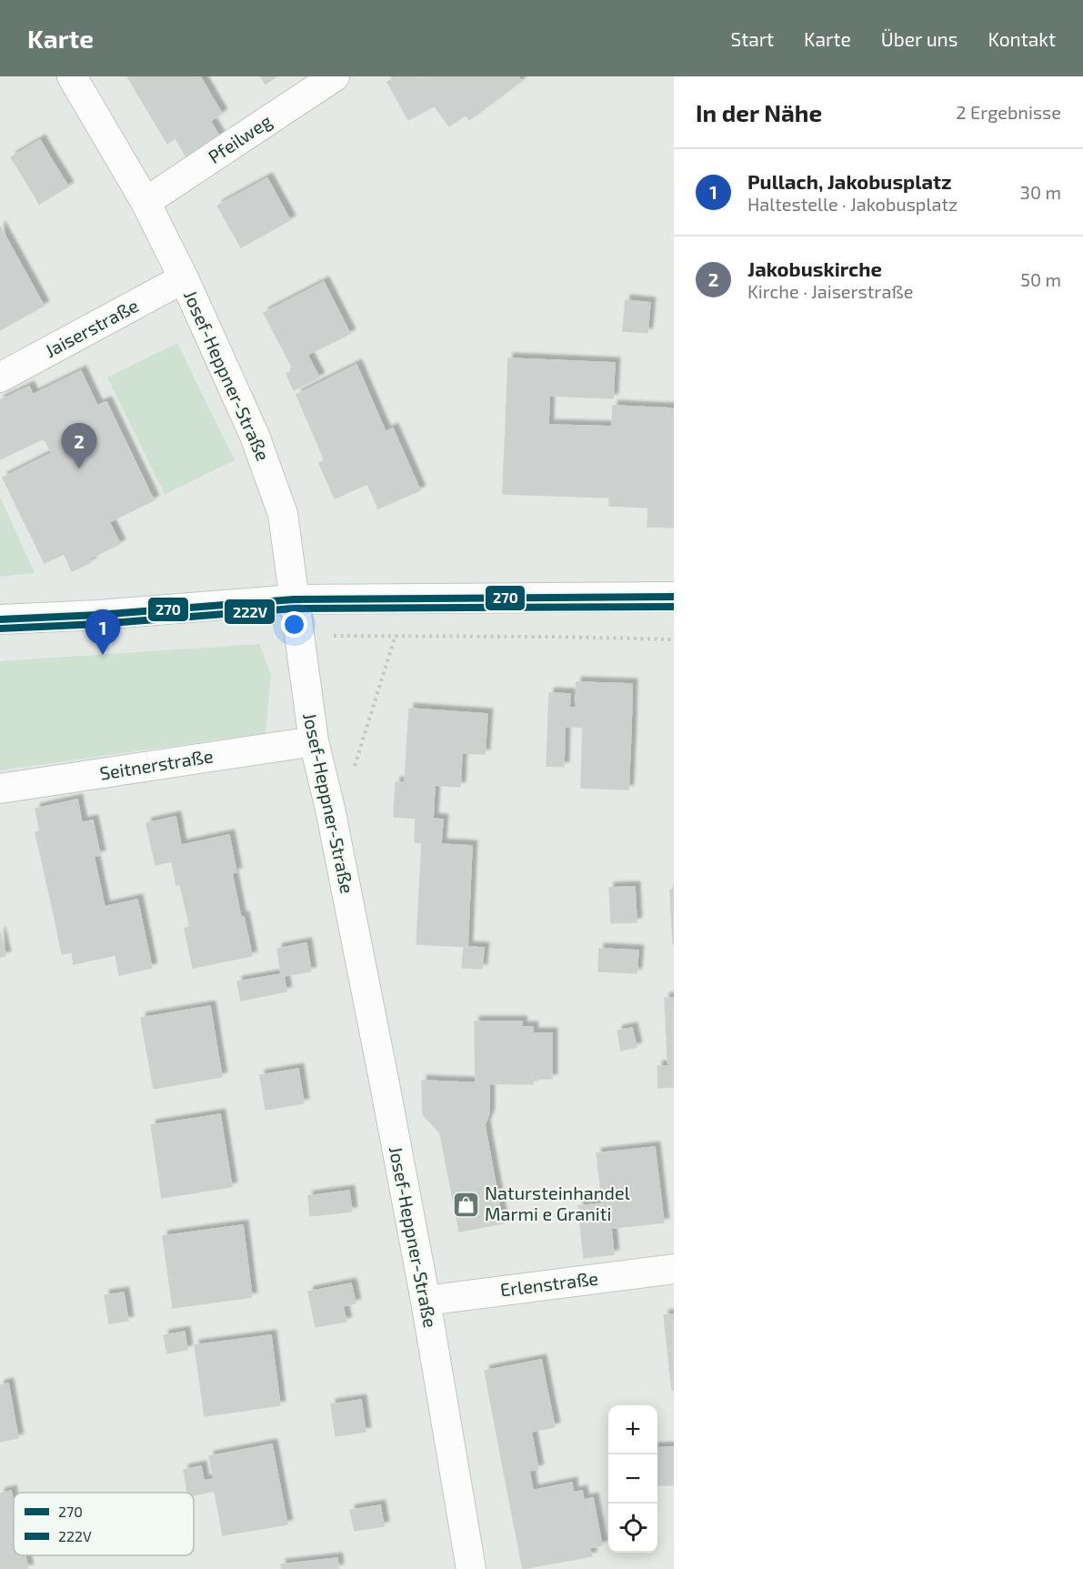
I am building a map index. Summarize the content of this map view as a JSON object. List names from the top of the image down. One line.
{"streets":{"street":["Pfeilweg","Jaiserstraße","Josef-Heppner-Straße","Seitnerstraße","Erlenstraße"]},"crossings":[["Pfeilweg","Josef-Heppner-Straße"],["Jaiserstraße","Josef-Heppner-Straße"],["Josef-Heppner-Straße","Seitnerstraße"],["Josef-Heppner-Straße","Erlenstraße"]],"places":{"shop":["Natursteinhandel Marmi e Graniti"]},"lines":["transit line 270","transit line 222V"],"legend":["270","222V"],"page":{"header":"Karte","nav":["Start","Karte","Über uns","Kontakt"],"heading":["In der Nähe","2 Ergebnisse"],"list":[{"mark":"1","name":"Pullach, Jakobusplatz","note":"Haltestelle · Jakobusplatz","value":"30 m"},{"mark":"2","name":"Jakobuskirche","note":"Kirche · Jaiserstraße","value":"50 m"}],"pins":["2","1"],"map_buttons":["+","−"]}}
